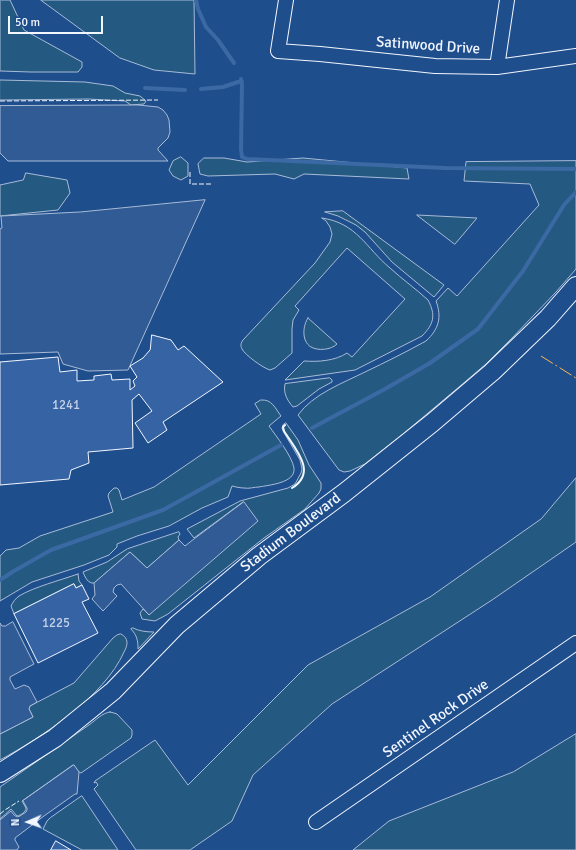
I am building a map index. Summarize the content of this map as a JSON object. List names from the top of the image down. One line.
{"streets":{"main road":["Stadium Boulevard"],"street":["Satinwood Drive","Sentinel Rock Drive"]},"house_numbers":["1241","1225"],"scale_bar":"50 m","north":"left"}
